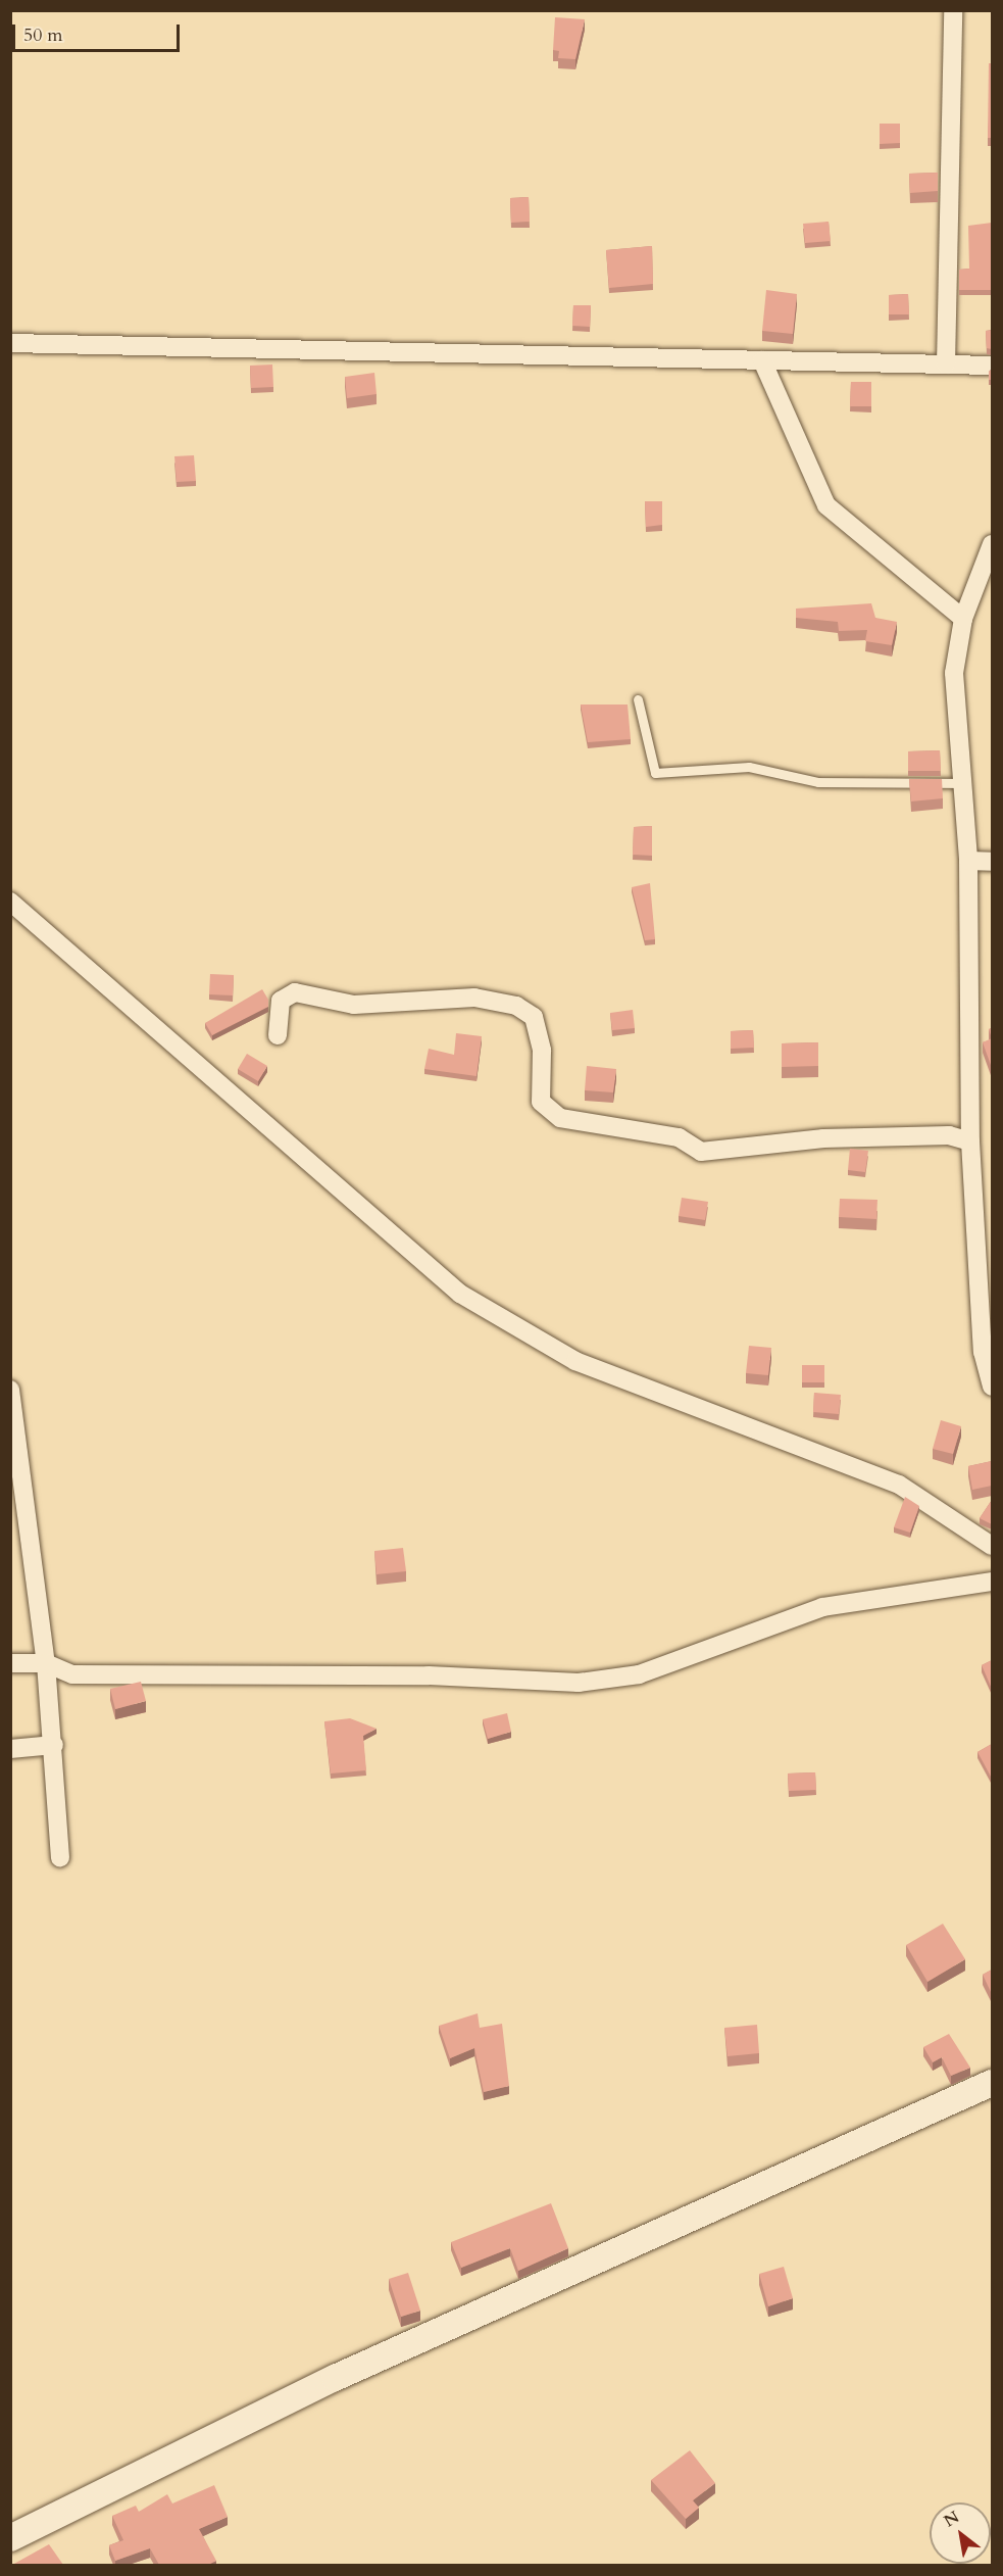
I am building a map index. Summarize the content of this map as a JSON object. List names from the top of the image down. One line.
{"scale_bar":"50 m","north":"top left"}
